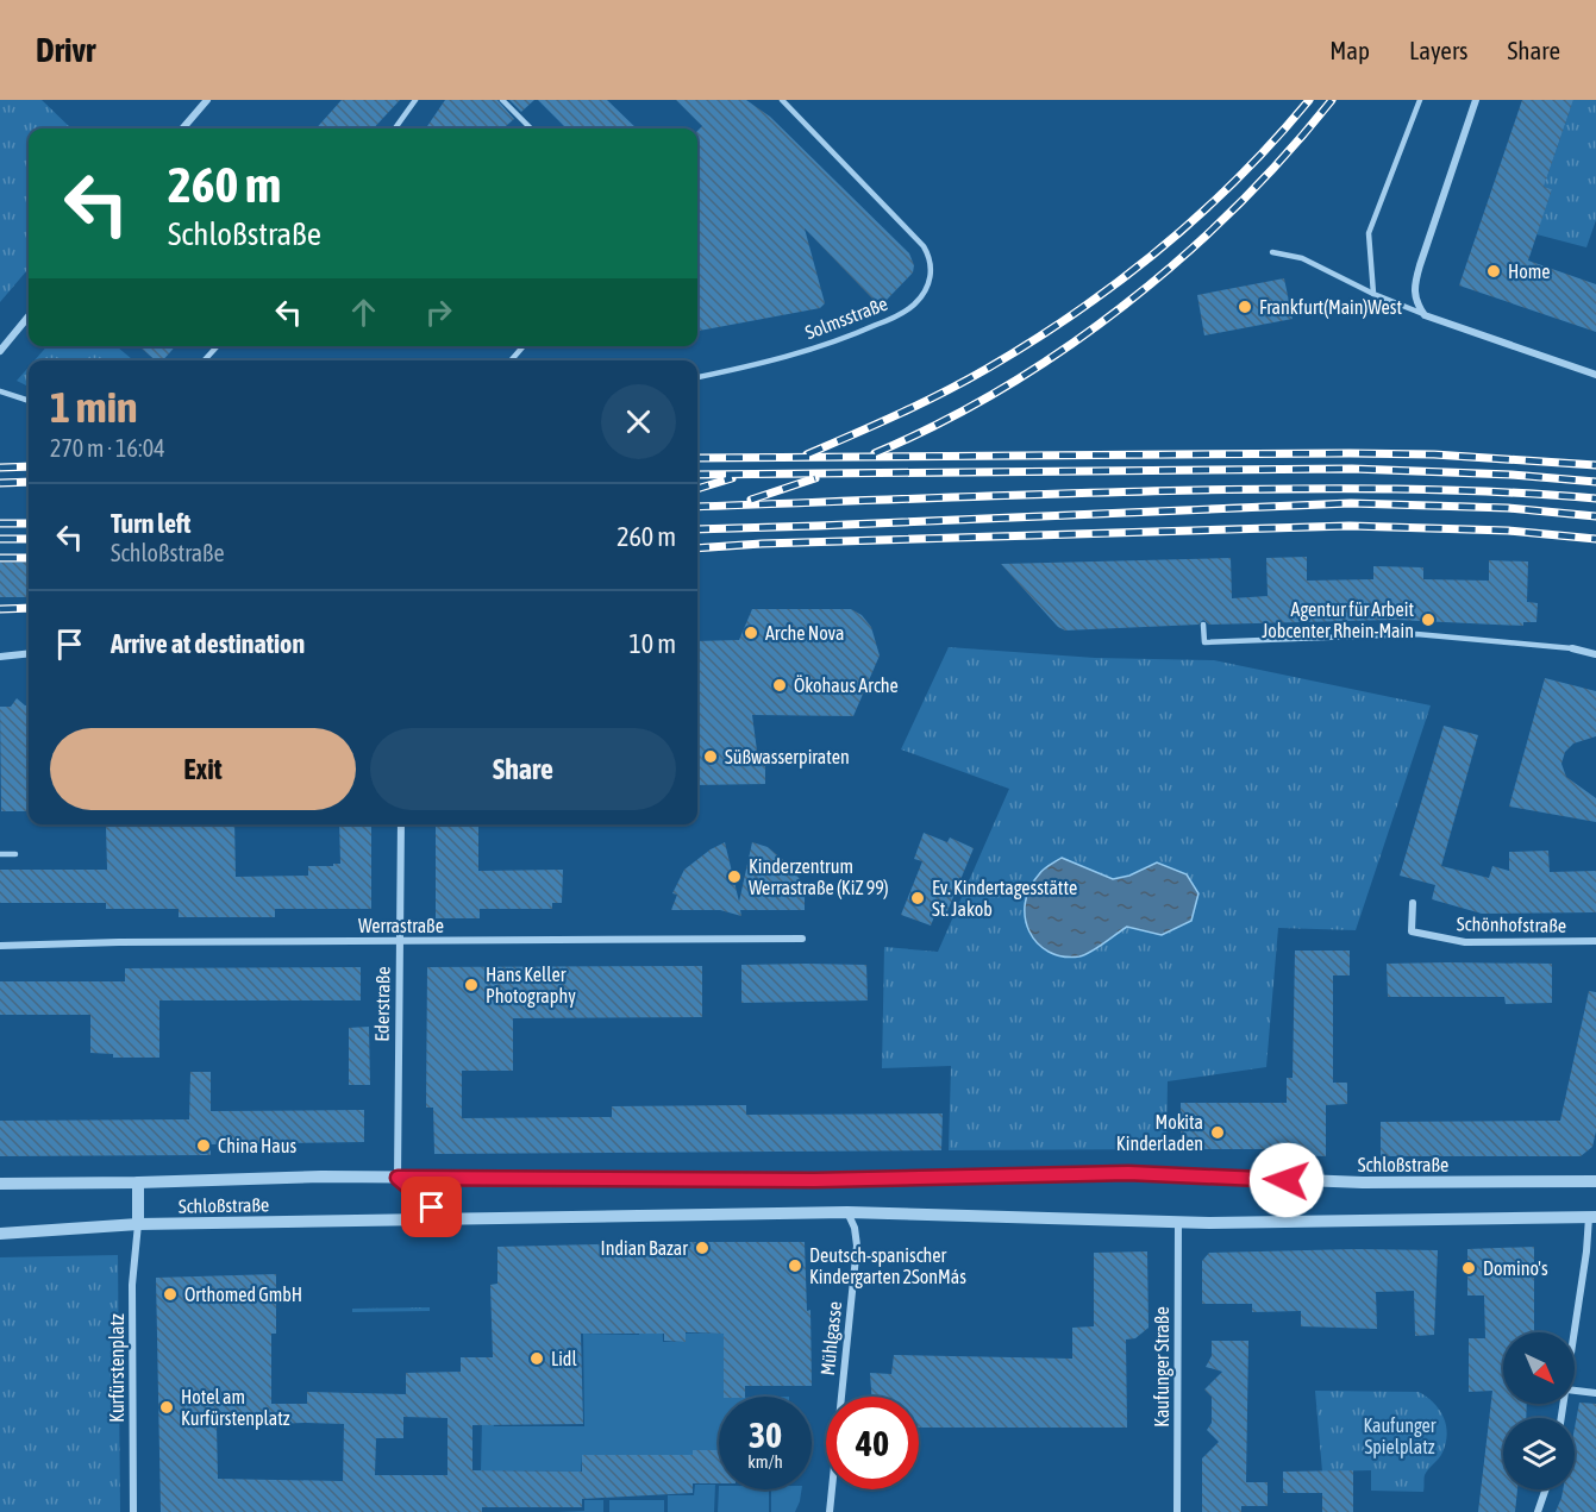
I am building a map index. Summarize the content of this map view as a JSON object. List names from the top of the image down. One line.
{"streets":{"street":["Schönhofstraße","Werrastraße","Ederstraße","Schloßstraße","Mühlgasse","Kaufunger Straße","Kurfürstenplatz"],"lane":["Solmsstraße"]},"crossings":[["Werrastraße","Ederstraße"],["Ederstraße","Schloßstraße"],["Schloßstraße","Mühlgasse"],["Schloßstraße","Kaufunger Straße"],["Schloßstraße","Kurfürstenplatz"]],"parks":["Kaufunger Spielplatz"],"places":["Home","Frankfurt(Main)West","Agentur für Arbeit Jobcenter Rhein-Main","Arche Nova","Ökohaus Arche","Süßwasserpiraten","Kinderzentrum Werrastraße (KiZ 99)","Ev. Kindertagesstätte St. Jakob","Hans Keller Photography","Mokita Kinderladen","China Haus","Indian Bazar","Deutsch-spanischer Kindergarten 2SonMás","Domino's","Orthomed GmbH","Lidl","Hotel am Kurfürstenplatz"],"north":"bottom right","page":{"header":"Drivr","nav":["Map","Layers","Share"],"turn":["260 m","Schloßstraße"],"heading":["1 min","270 m · 16:04"],"list":[{"name":"Turn left","note":"Schloßstraße","value":"260 m"},{"name":"Arrive at destination","value":"10 m"}],"buttons":["Exit","Share"],"speed":"30 km/h","limit":"40"}}
